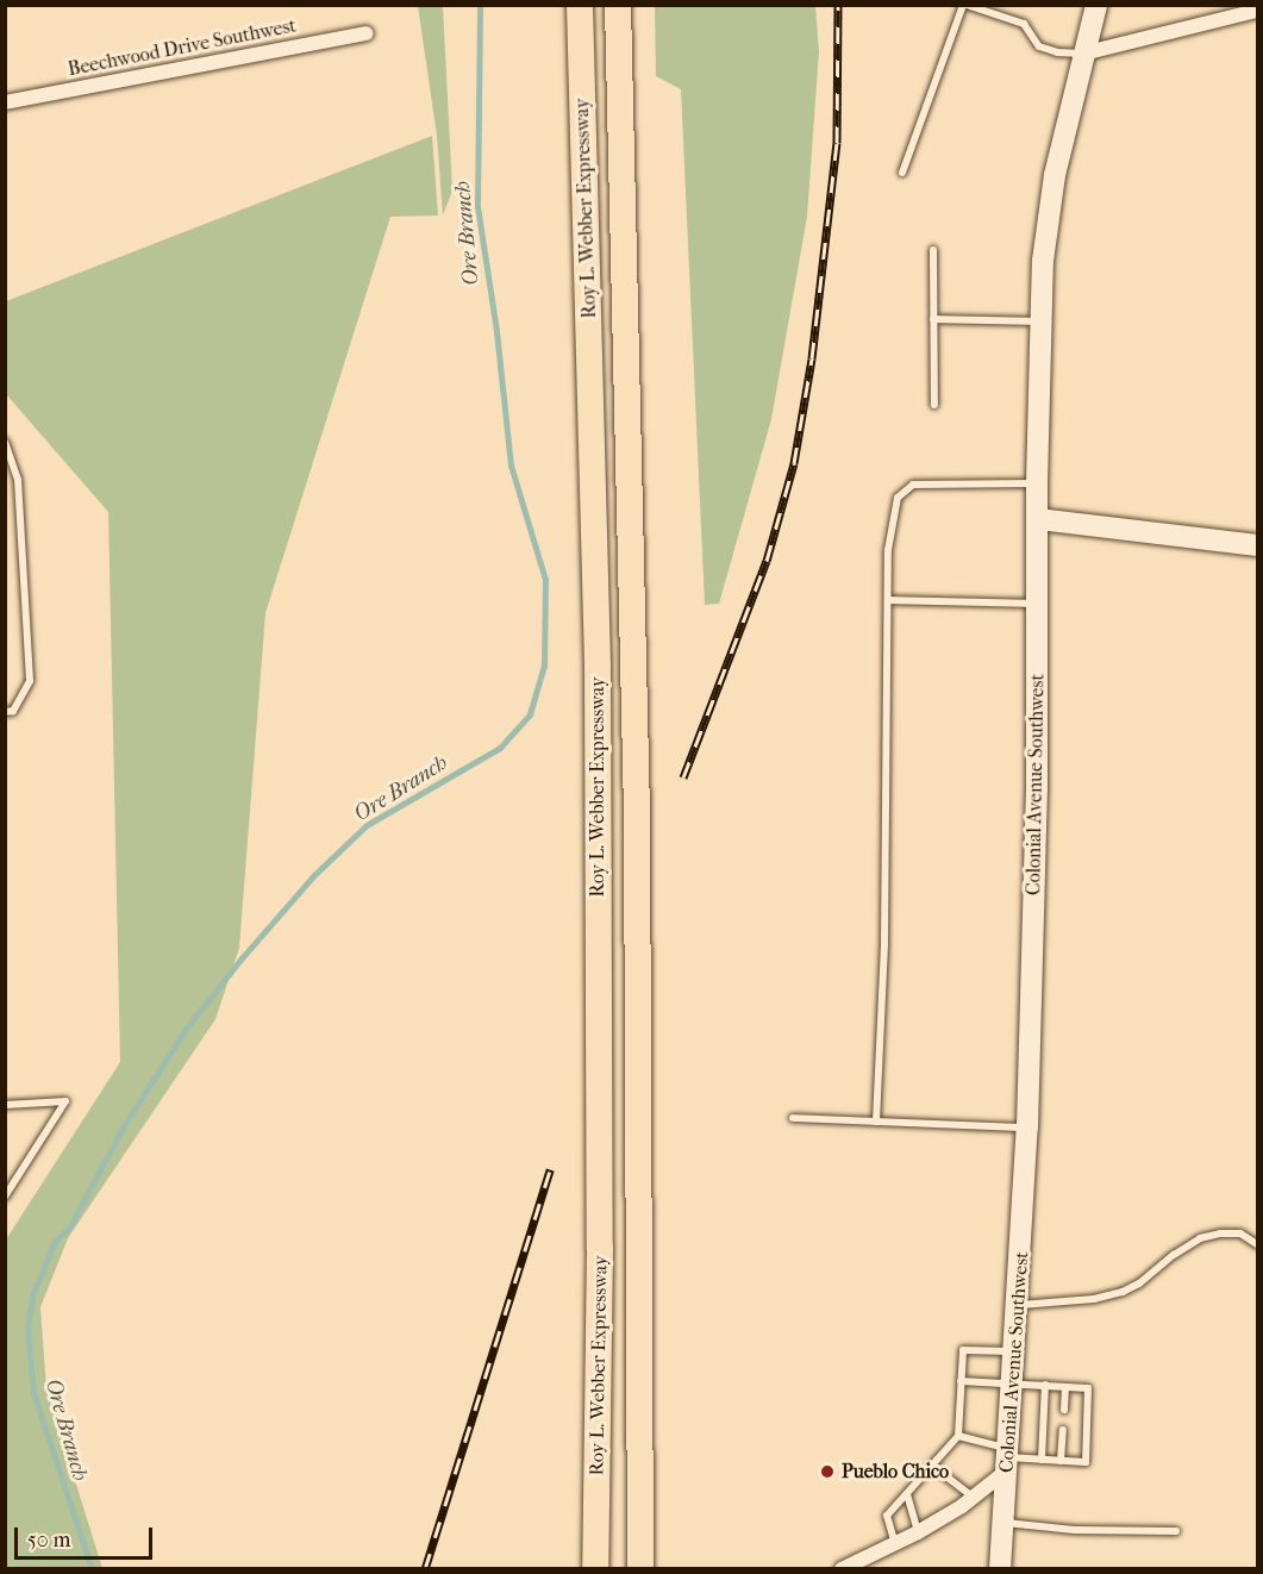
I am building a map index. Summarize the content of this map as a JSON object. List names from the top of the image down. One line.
{"streets":{"highway":["Roy L. Webber Expressway"],"main road":["Colonial Avenue Southwest"],"street":["Beechwood Drive Southwest"]},"water":["Ore Branch"],"places":["Pueblo Chico"],"scale_bar":"50 m"}
